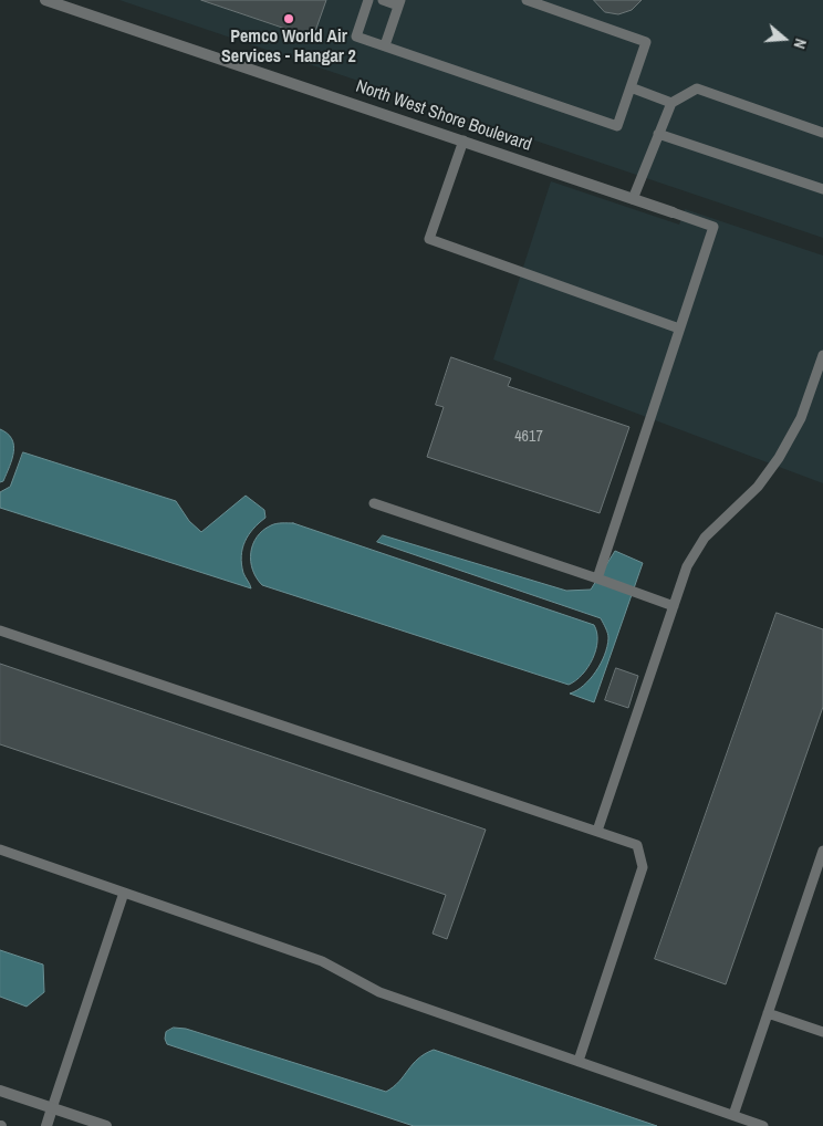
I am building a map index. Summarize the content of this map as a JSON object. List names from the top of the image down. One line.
{"streets":{"street":["North West Shore Boulevard"]},"places":["Pemco World Air Services - Hangar 2"],"house_numbers":["4617"],"north":"right"}
